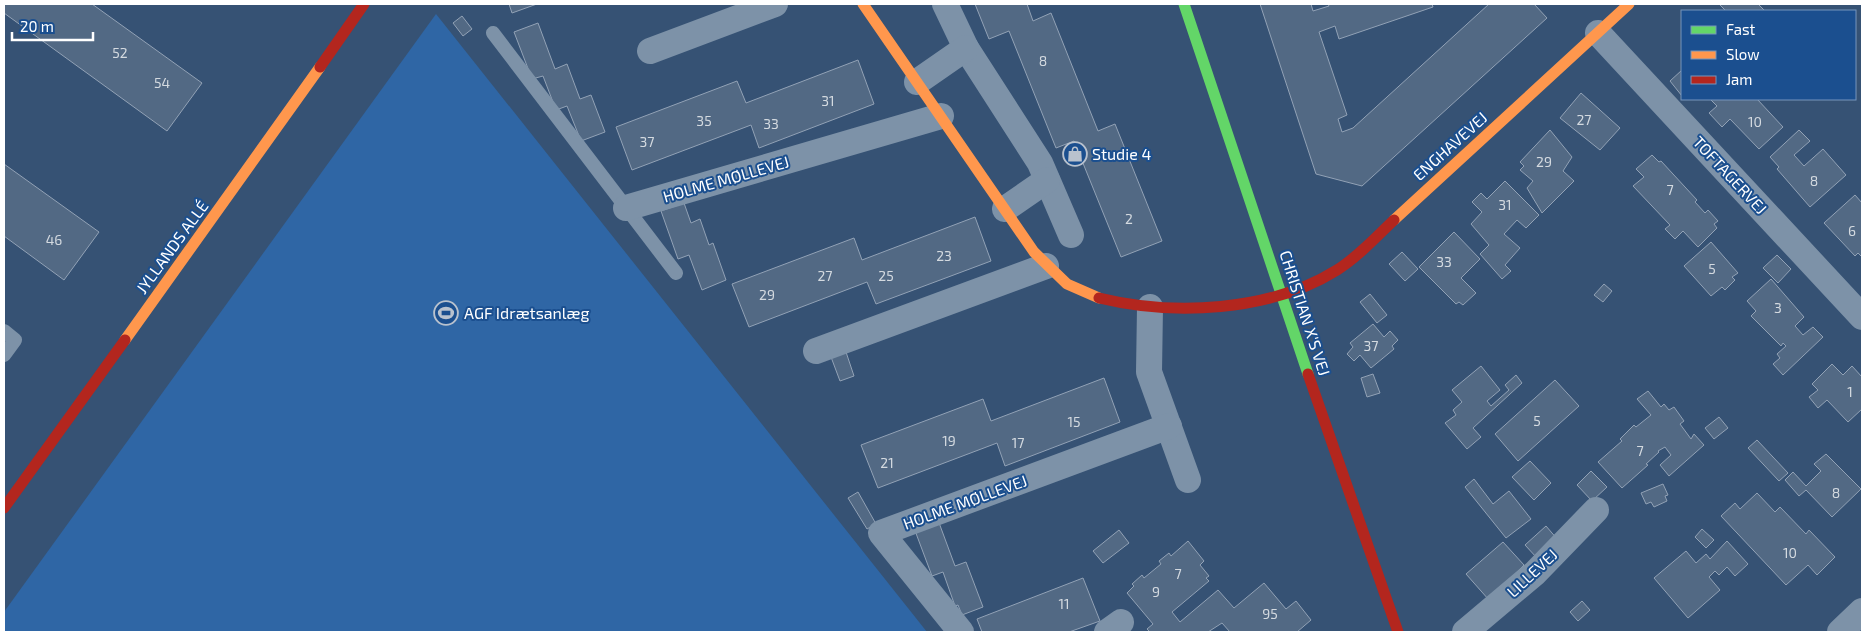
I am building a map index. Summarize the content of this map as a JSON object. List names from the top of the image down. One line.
{"streets":{"street":["ENGHAVEVEJ","TOFTAGERVEJ","HOLME MØLLEVEJ","JYLLANDS ALLÉ","CHRISTIAN X'S VEJ","LILLEVEJ"]},"crossings":[["ENGHAVEVEJ","TOFTAGERVEJ"],["ENGHAVEVEJ","CHRISTIAN X'S VEJ"]],"places":{"shop":["Studie 4"],"sports":["AGF Idrætsanlæg"]},"house_numbers":["52","8","54","31","27","35","10","33","37","29","8","7","31","2","6","46","23","33","5","27","25","29","3","37","1","5","15","19","17","7","21","8","10","7","9","11","95"],"legend":["Fast","Slow","Jam"],"scale_bar":"20 m"}
